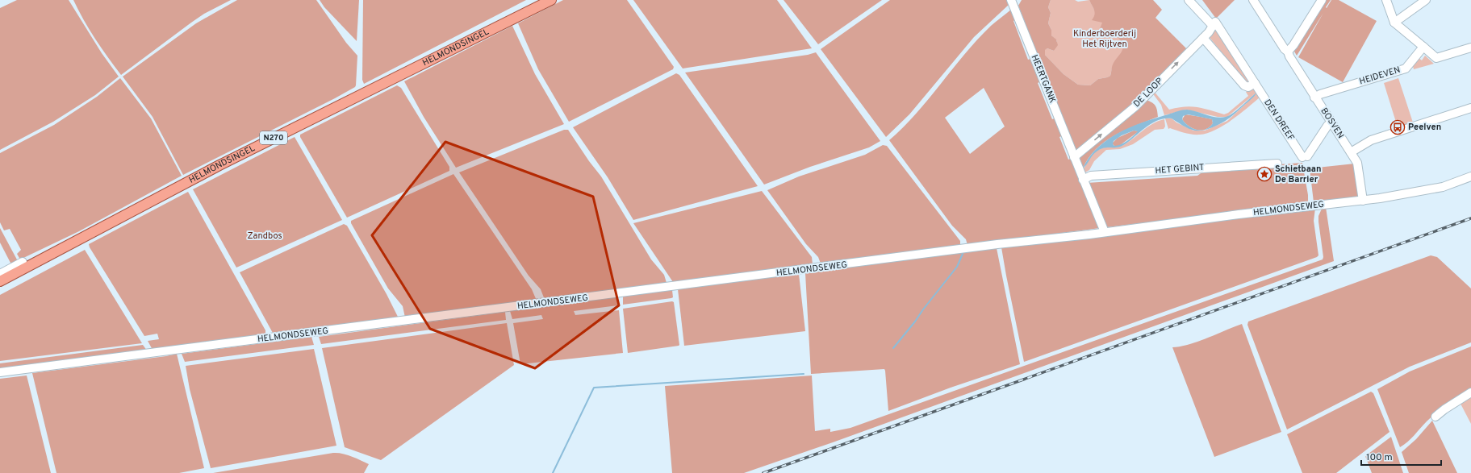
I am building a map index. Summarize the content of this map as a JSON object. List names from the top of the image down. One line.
{"streets":{"main road":["HELMONDSINGEL","N270"],"street":["HEIDEVEN","HEERTGANK","DE LOOP","DEN DREEF","BOSVEN","HET GEBINT","HELMONDSEWEG"]},"crossings":[["HEIDEVEN","BOSVEN"],["HEERTGANK","DE LOOP"],["DE LOOP","DEN DREEF"],["DEN DREEF","BOSVEN"],["BOSVEN","HELMONDSEWEG"]],"one_way":["DE LOOP"],"parks":["Kinderboerderij Het Rijtven","Zandbos"],"places":{"bus stop":["Peelven"],"place":["Schietbaan De Barrier"]},"scale_bar":"100 m"}
